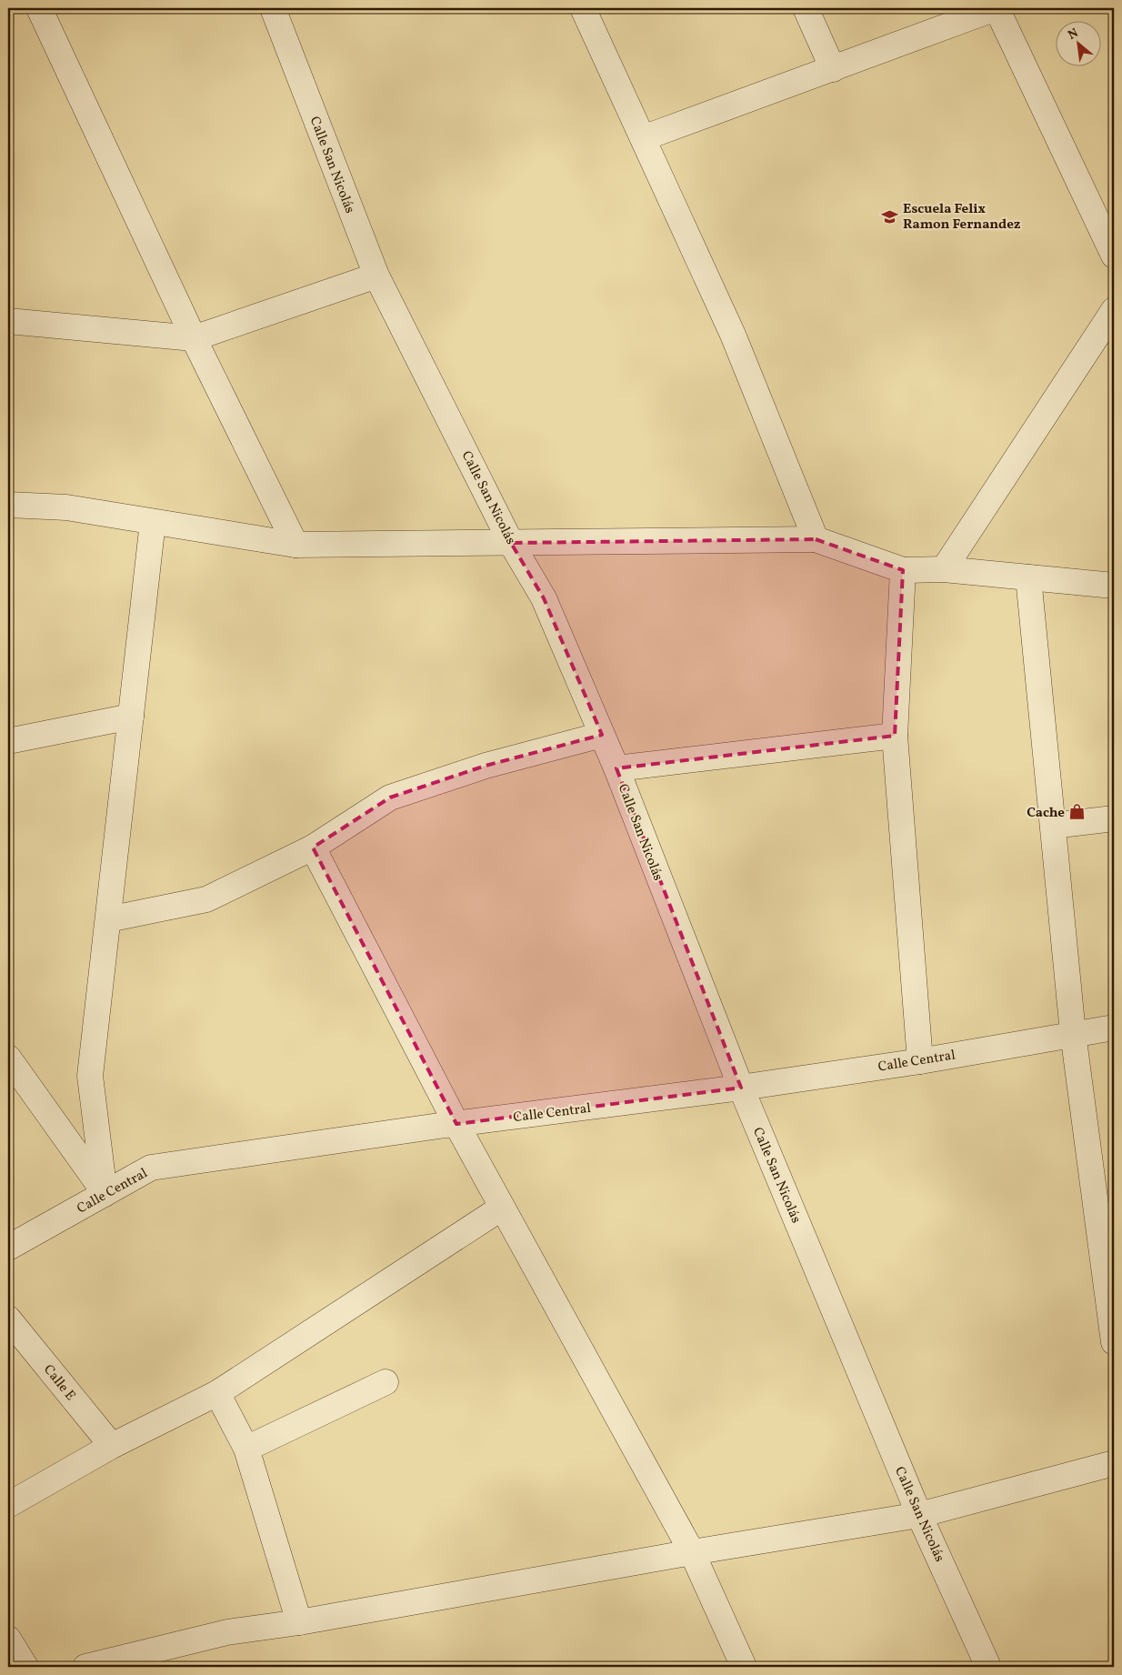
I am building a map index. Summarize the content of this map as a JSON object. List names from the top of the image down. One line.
{"streets":{"street":["Calle San Nicolás","Calle Central","Calle E"]},"crossings":[["Calle San Nicolás","Calle Central"]],"places":{"school or university":["Escuela Felix Ramon Fernandez"],"shop":["Cache"]},"north":"top left"}
